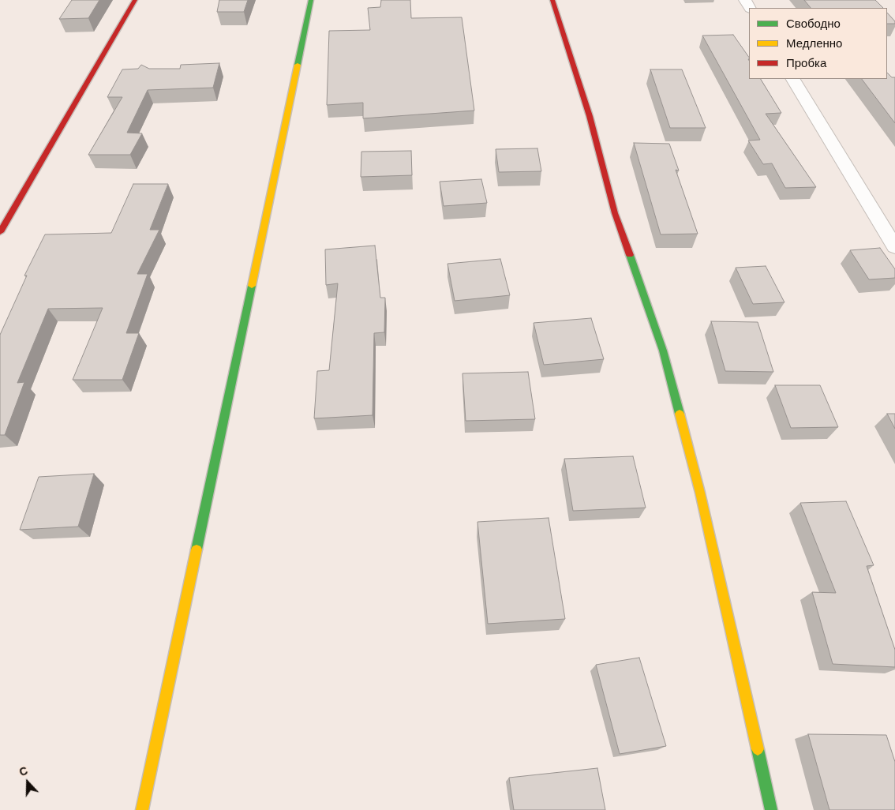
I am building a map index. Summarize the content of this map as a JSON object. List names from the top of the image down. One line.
{"legend":["Свободно","Медленно","Пробка"],"north":"top"}
